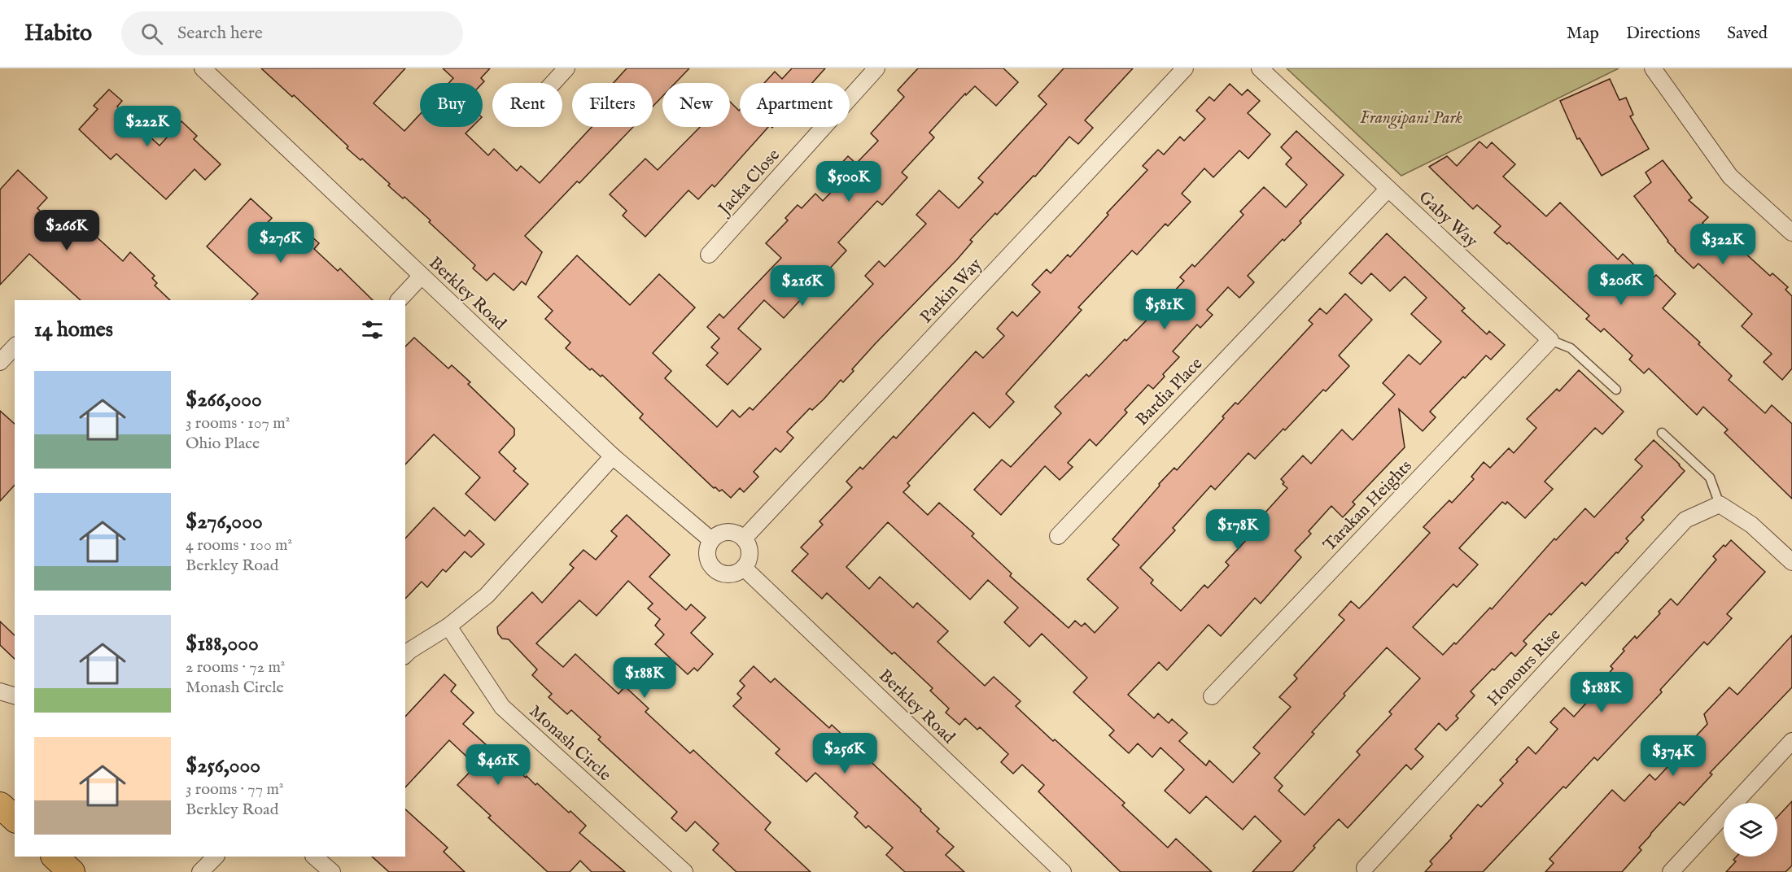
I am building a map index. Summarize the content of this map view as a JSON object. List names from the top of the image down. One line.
{"streets":{"street":["Jacka Close","Gaby Way","Parkin Way","Berkley Road","Bardia Place","Tarakan Heights","Honours Rise","Monash Circle"]},"crossings":[["Gaby Way","Bardia Place"],["Gaby Way","Tarakan Heights"],["Parkin Way","Berkley Road"]],"parks":["Frangipani Park"],"page":{"header":"Habito","search":"Search here","nav":["Map","Directions","Saved"],"chip":["Buy","Rent","Filters","New","Apartment"],"price":["$222K","$500K","$266K","$276K","$322K","$206K","$216K","$581K","$178K","$188K","$188K","$256K","$374K","$461K"],"heading":"14 homes","list":[{"name":"$266,000","note":"3 rooms · 107 m² · Ohio Place"},{"name":"$276,000","note":"4 rooms · 100 m² · Berkley Road"},{"name":"$188,000","note":"2 rooms · 72 m² · Monash Circle"},{"name":"$256,000","note":"3 rooms · 77 m² · Berkley Road"}]}}
